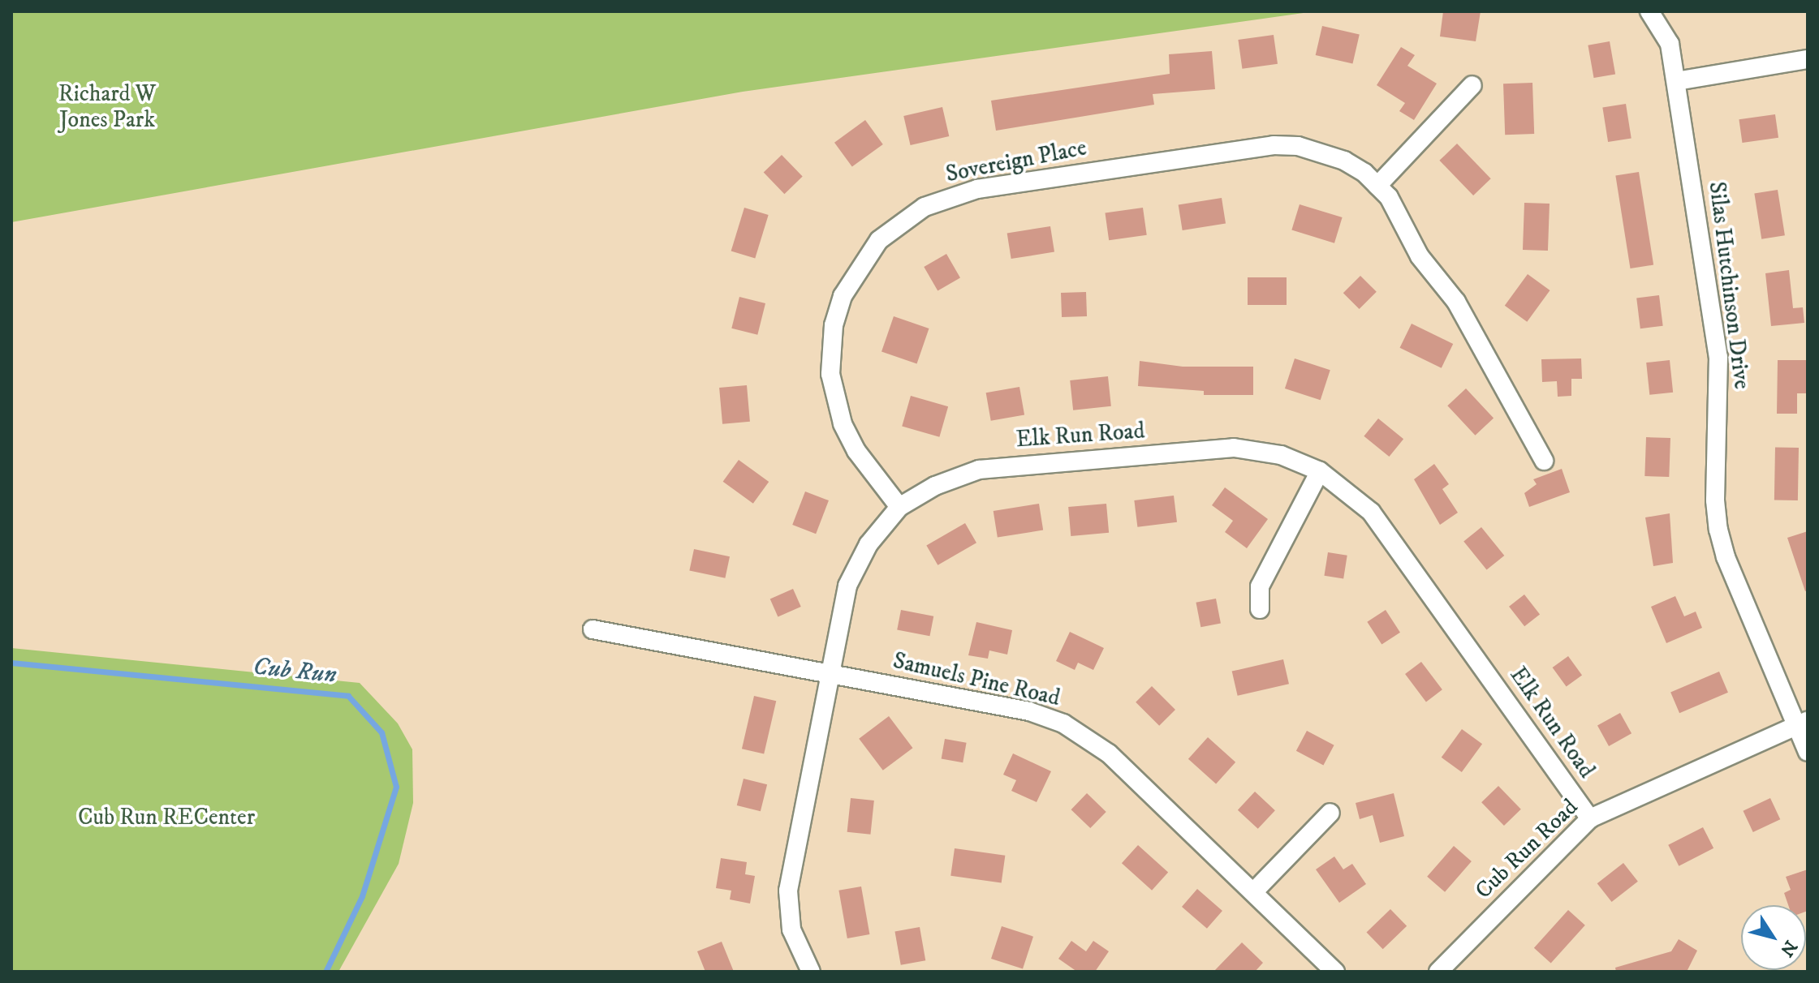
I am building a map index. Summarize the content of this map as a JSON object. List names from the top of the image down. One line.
{"streets":{"street":["Sovereign Place","Silas Hutchinson Drive","Elk Run Road","Samuels Pine Road","Cub Run Road"]},"crossings":[["Sovereign Place","Elk Run Road"],["Silas Hutchinson Drive","Cub Run Road"],["Elk Run Road","Samuels Pine Road"],["Elk Run Road","Cub Run Road"]],"water":["Cub Run"],"parks":["Richard W Jones Park","Cub Run RECenter"],"north":"bottom right"}
